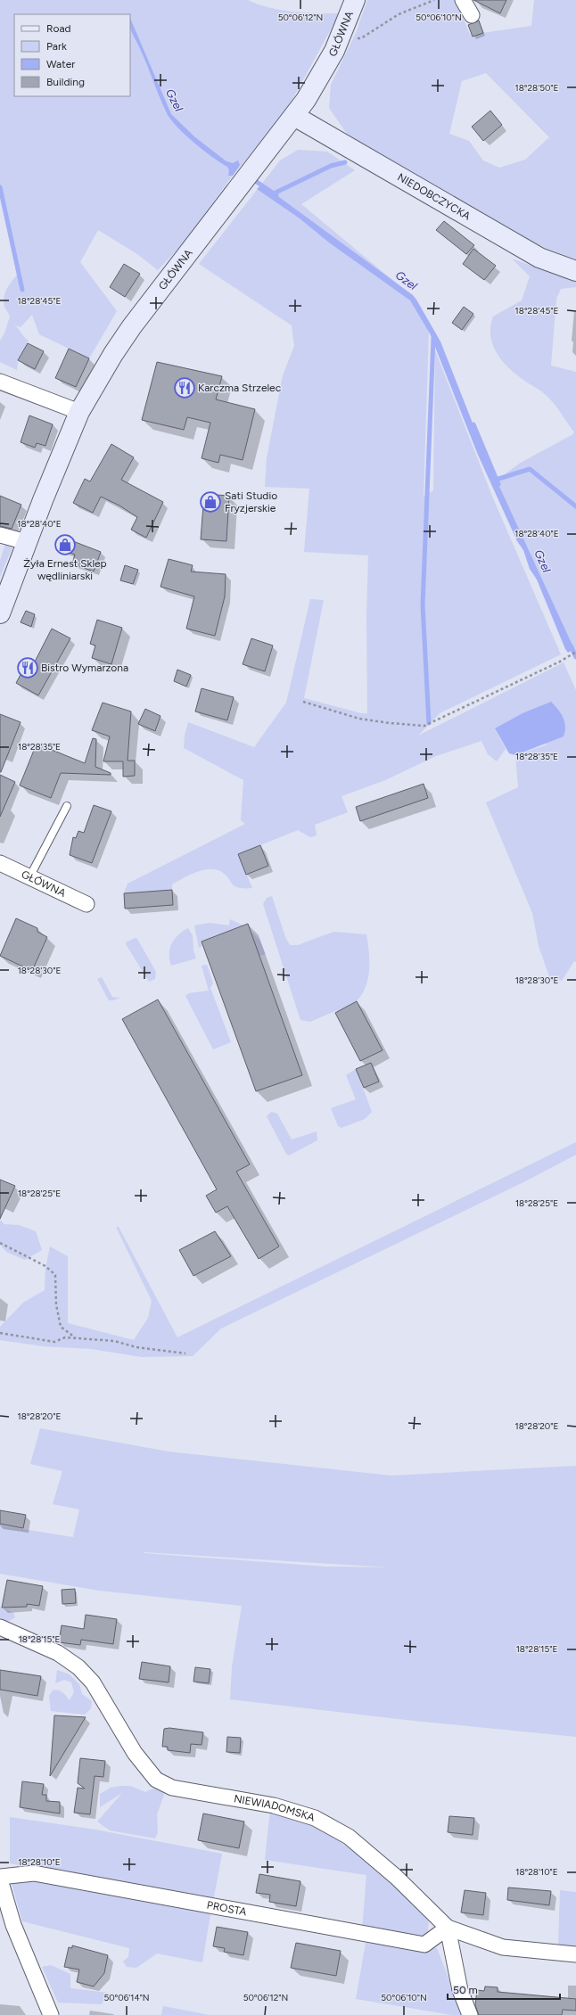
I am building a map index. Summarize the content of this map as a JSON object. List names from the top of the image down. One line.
{"streets":{"street":["GŁÓWNA","NIEDOBCZYCKA","NIEWIADOMSKA","PROSTA"]},"crossings":[["GŁÓWNA","NIEDOBCZYCKA"],["NIEWIADOMSKA","PROSTA"]],"water":["Gzel"],"places":{"restaurant":["Karczma Strzelec","Bistro Wymarzona"],"shop":["Sati Studio Fryzjerskie","Żyła Ernest Sklep wędliniarski"]},"legend":["Road","Park","Water","Building"],"scale_bar":"50 m","coordinates":["50°06'12\"N","50°06'10\"N","18°28'50\"E","18°28'45\"E","18°28'40\"E","18°28'35\"E","18°28'30\"E","18°28'25\"E","18°28'20\"E","18°28'15\"E","18°28'10\"E","50°06'14\"N"]}
